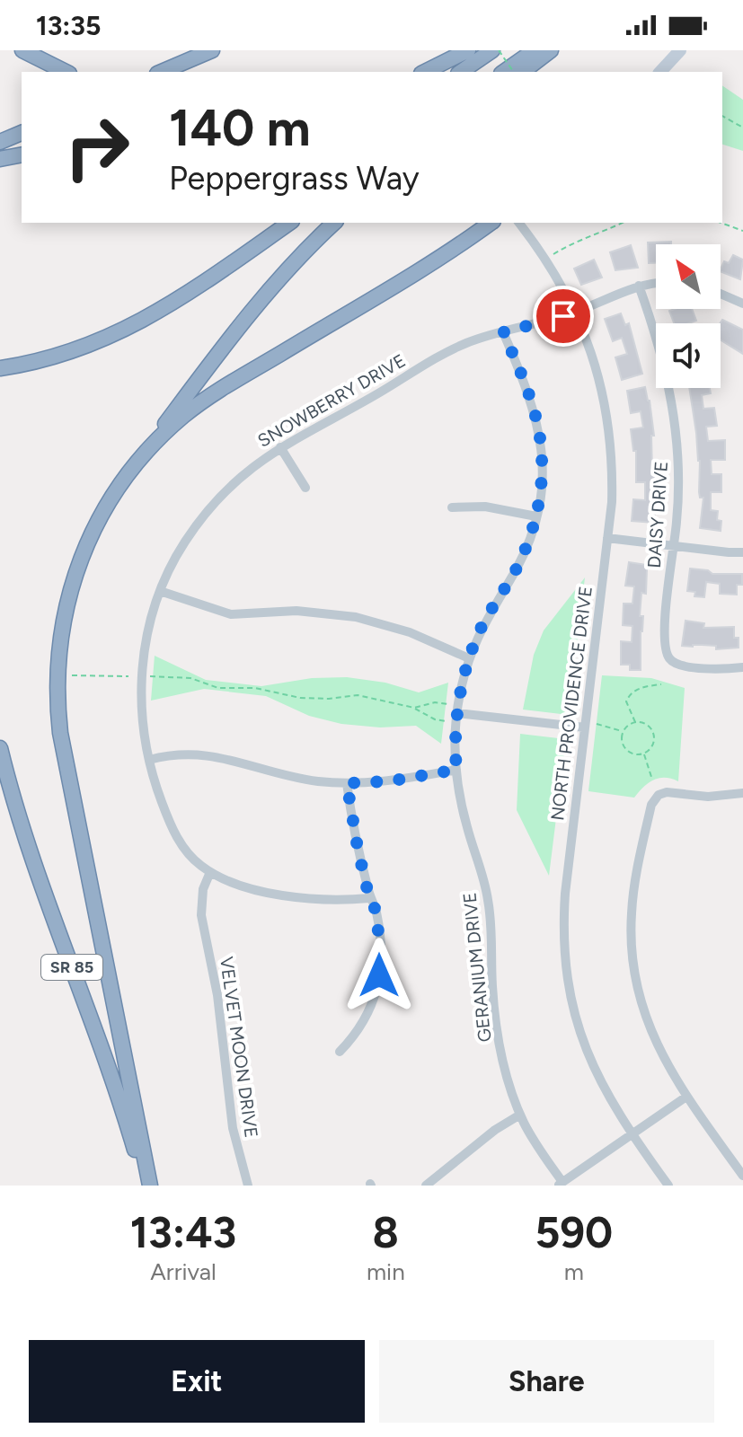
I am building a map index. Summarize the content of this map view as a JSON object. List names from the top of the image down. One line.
{"streets":{"highway":["SR 85"],"street":["SNOWBERRY DRIVE","DAISY DRIVE","NORTH PROVIDENCE DRIVE","GERANIUM DRIVE","VELVET MOON DRIVE"]},"crossings":[["SNOWBERRY DRIVE","DAISY DRIVE"],["SNOWBERRY DRIVE","NORTH PROVIDENCE DRIVE"],["SNOWBERRY DRIVE","GERANIUM DRIVE"],["SNOWBERRY DRIVE","VELVET MOON DRIVE"]],"north":"top left","page":{"status":"13:35","turn":["140 m","Peppergrass Way"],"eta":["13:43","Arrival","8","min","590","m"],"buttons":["Exit","Share"]}}
